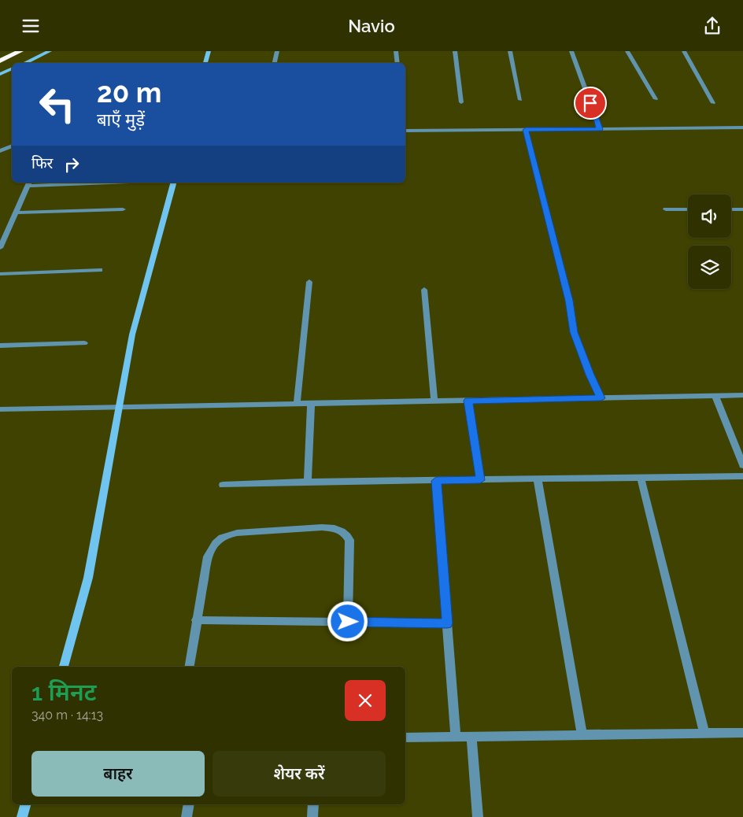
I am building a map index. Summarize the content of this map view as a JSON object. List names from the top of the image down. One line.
{"page":{"header":"Navio","turn":["20 m","बाएँ मुड़ें"],"then":"फिर","heading":["1 मिनट","340 m · 14:13"],"buttons":["बाहर","शेयर करें"]}}
